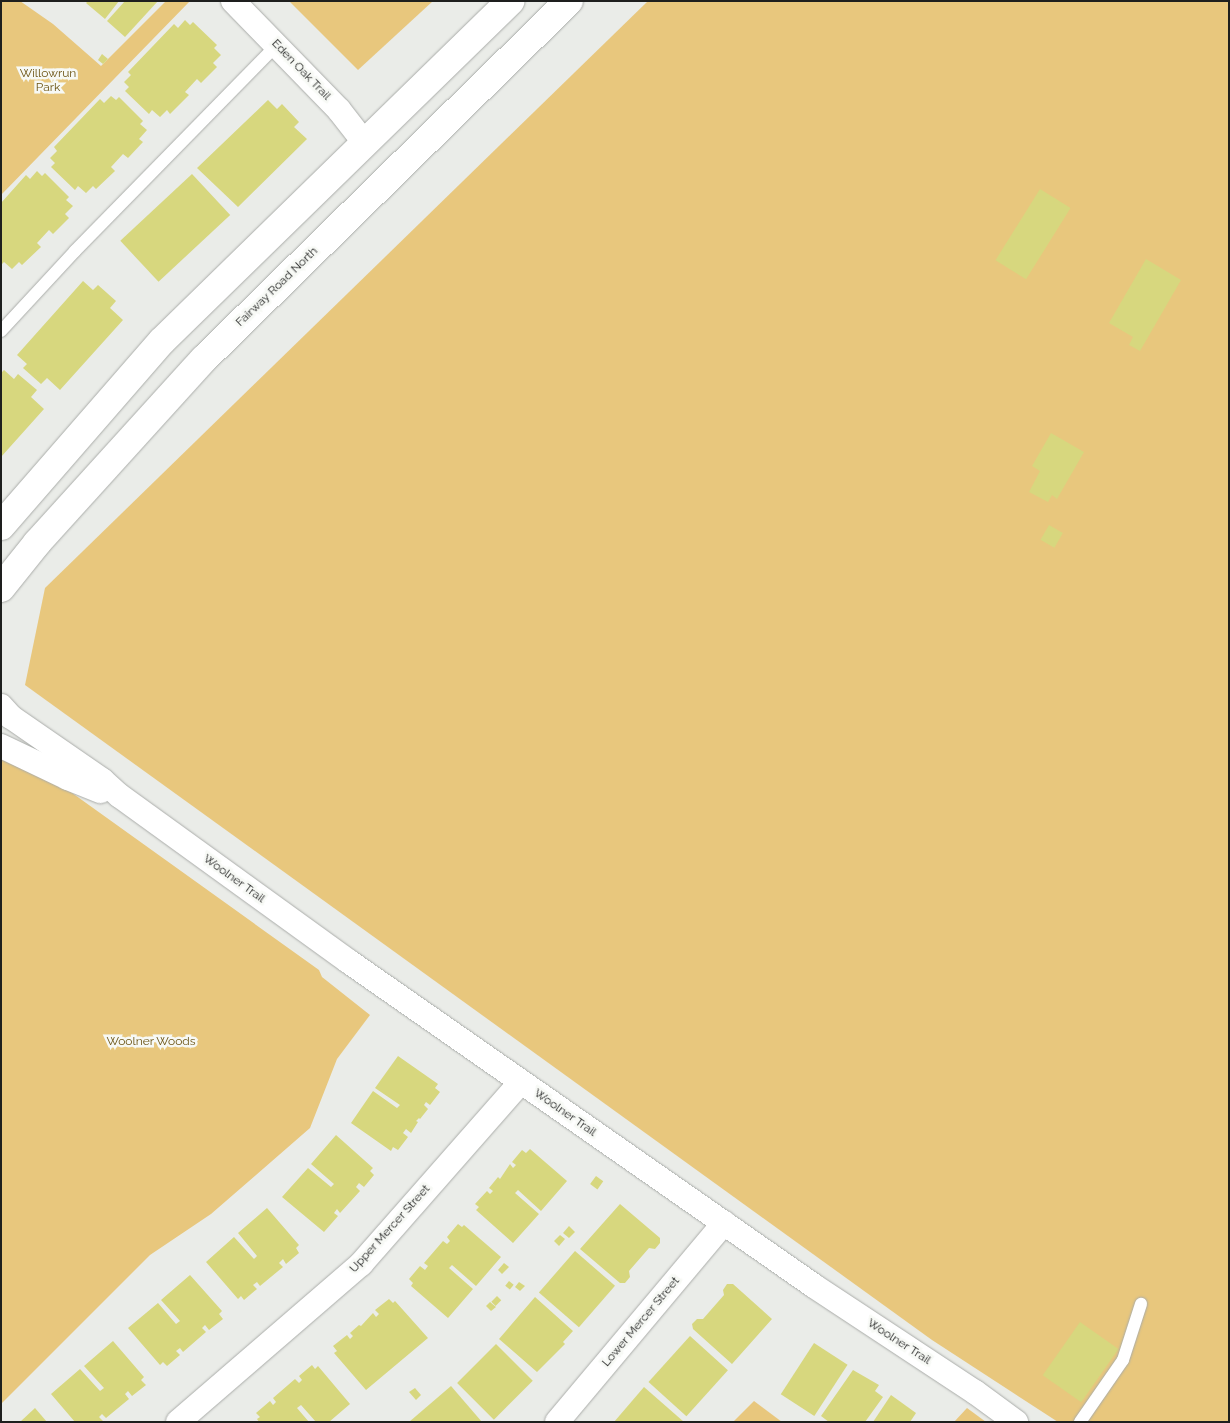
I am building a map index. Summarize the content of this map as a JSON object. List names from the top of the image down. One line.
{"streets":{"main road":["Fairway Road North"],"street":["Eden Oak Trail","Woolner Trail","Upper Mercer Street","Lower Mercer Street"]},"crossings":[["Woolner Trail","Upper Mercer Street"],["Woolner Trail","Lower Mercer Street"]],"parks":["Willowrun Park","Woolner Woods"]}
